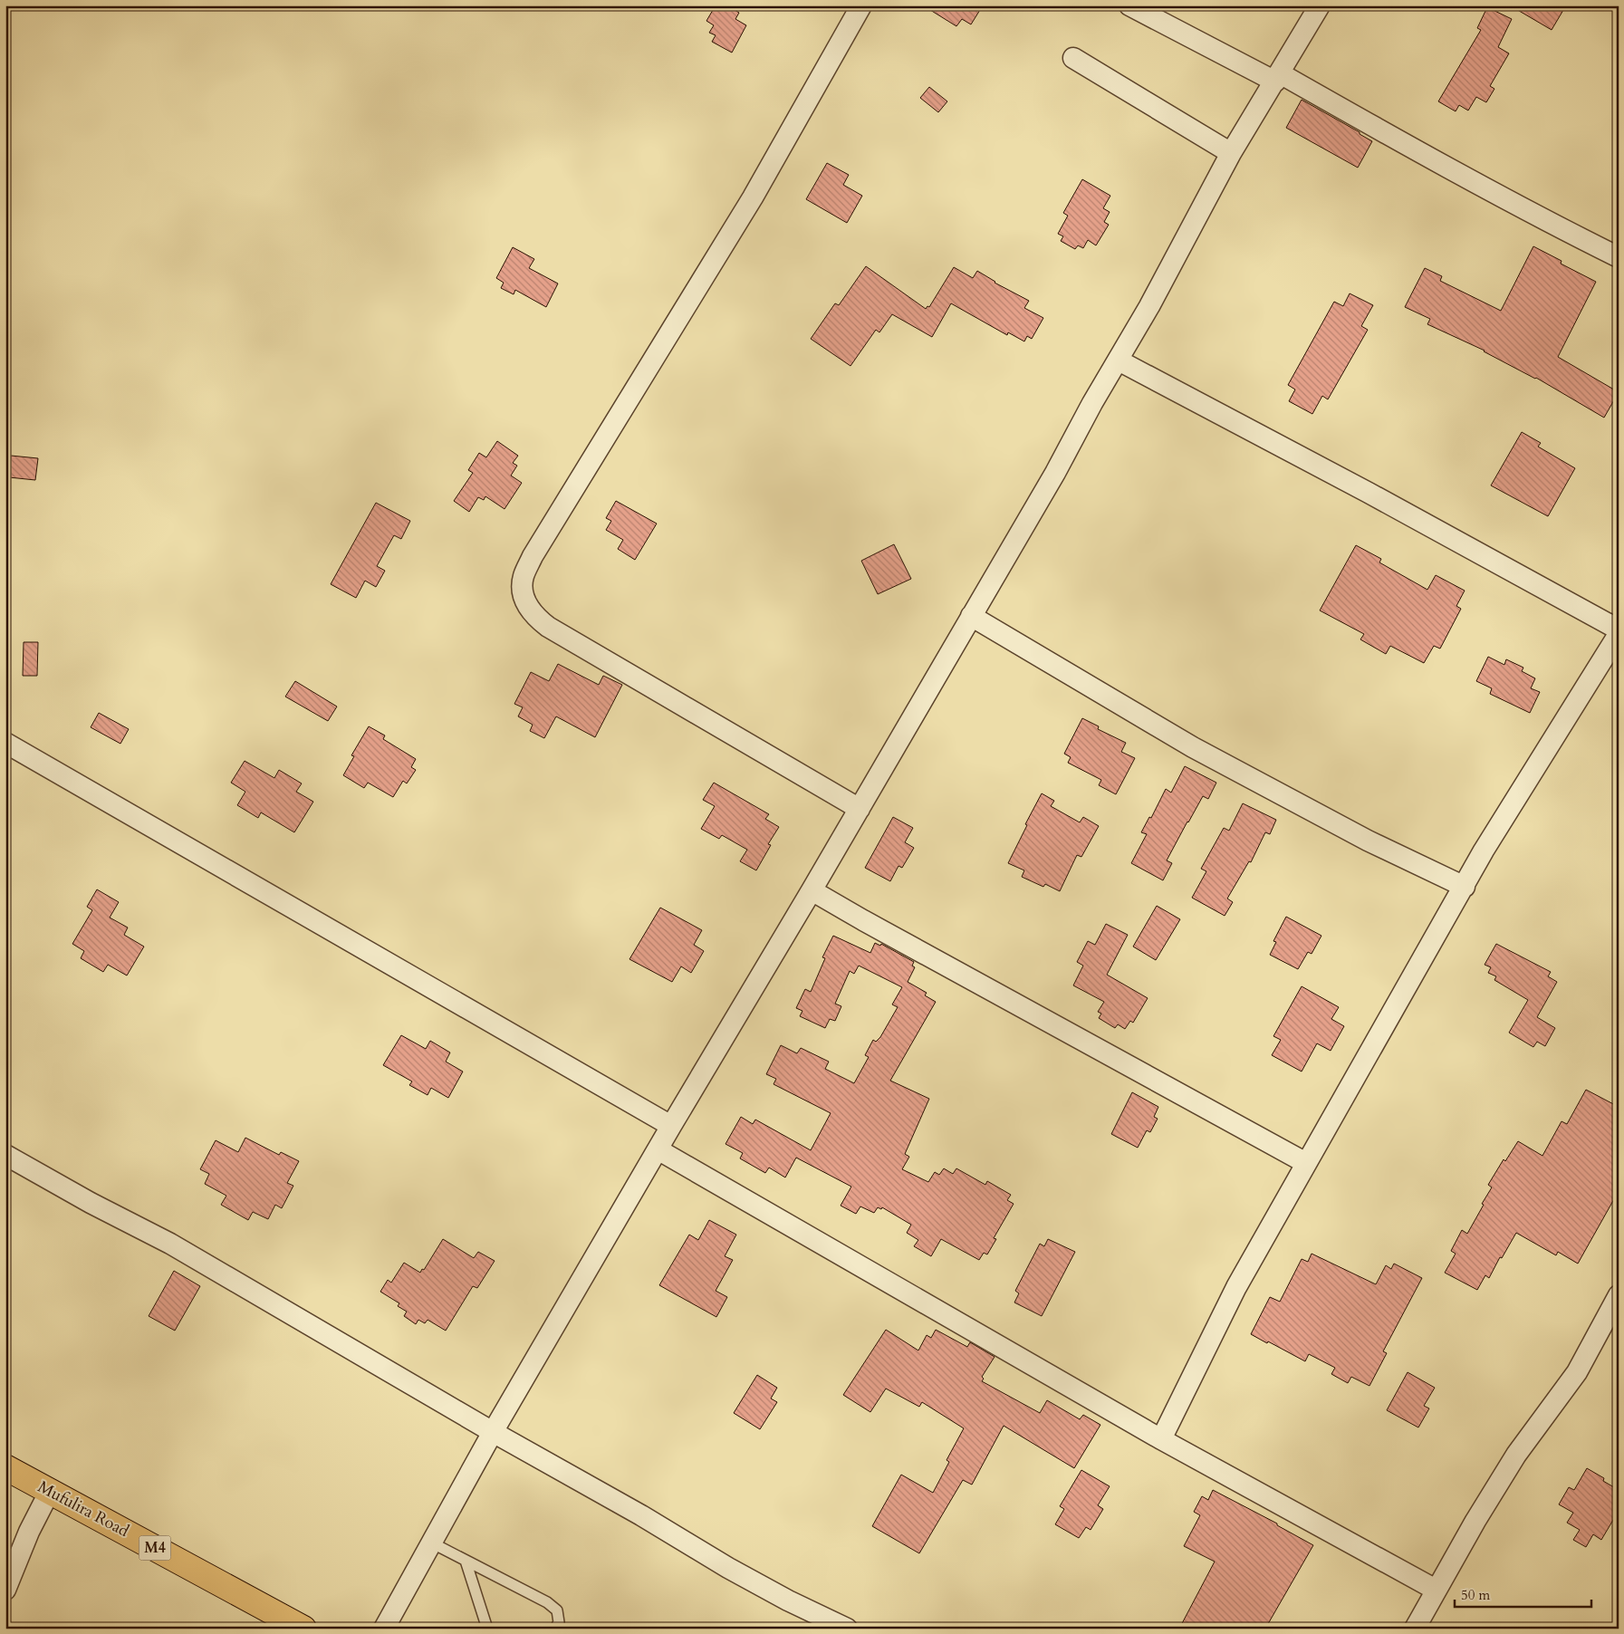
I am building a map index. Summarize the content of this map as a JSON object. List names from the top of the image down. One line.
{"streets":{"main road":["Mufulira Road","M4"]},"scale_bar":"50 m"}
